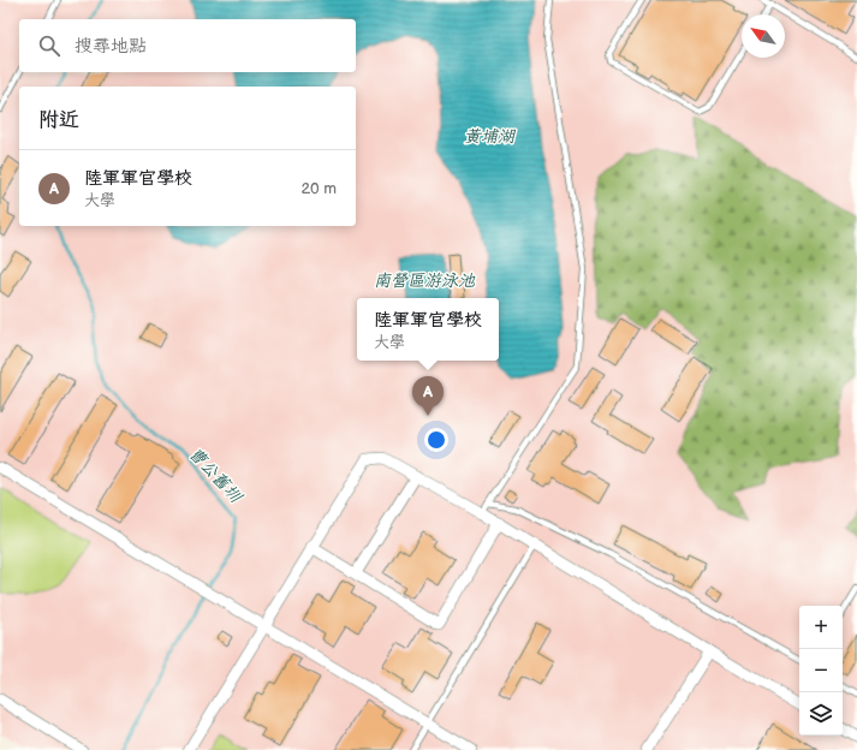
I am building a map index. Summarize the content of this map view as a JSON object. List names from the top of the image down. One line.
{"water":["黃埔湖","南營區游泳池","曹公舊圳"],"north":"top left","page":{"search":"搜尋地點","heading":"附近","list":[{"mark":"A","name":"陸軍軍官學校","note":"大學","value":"20 m"}],"popup":["陸軍軍官學校","大學"],"pins":"A","map_buttons":["+","−"]}}
